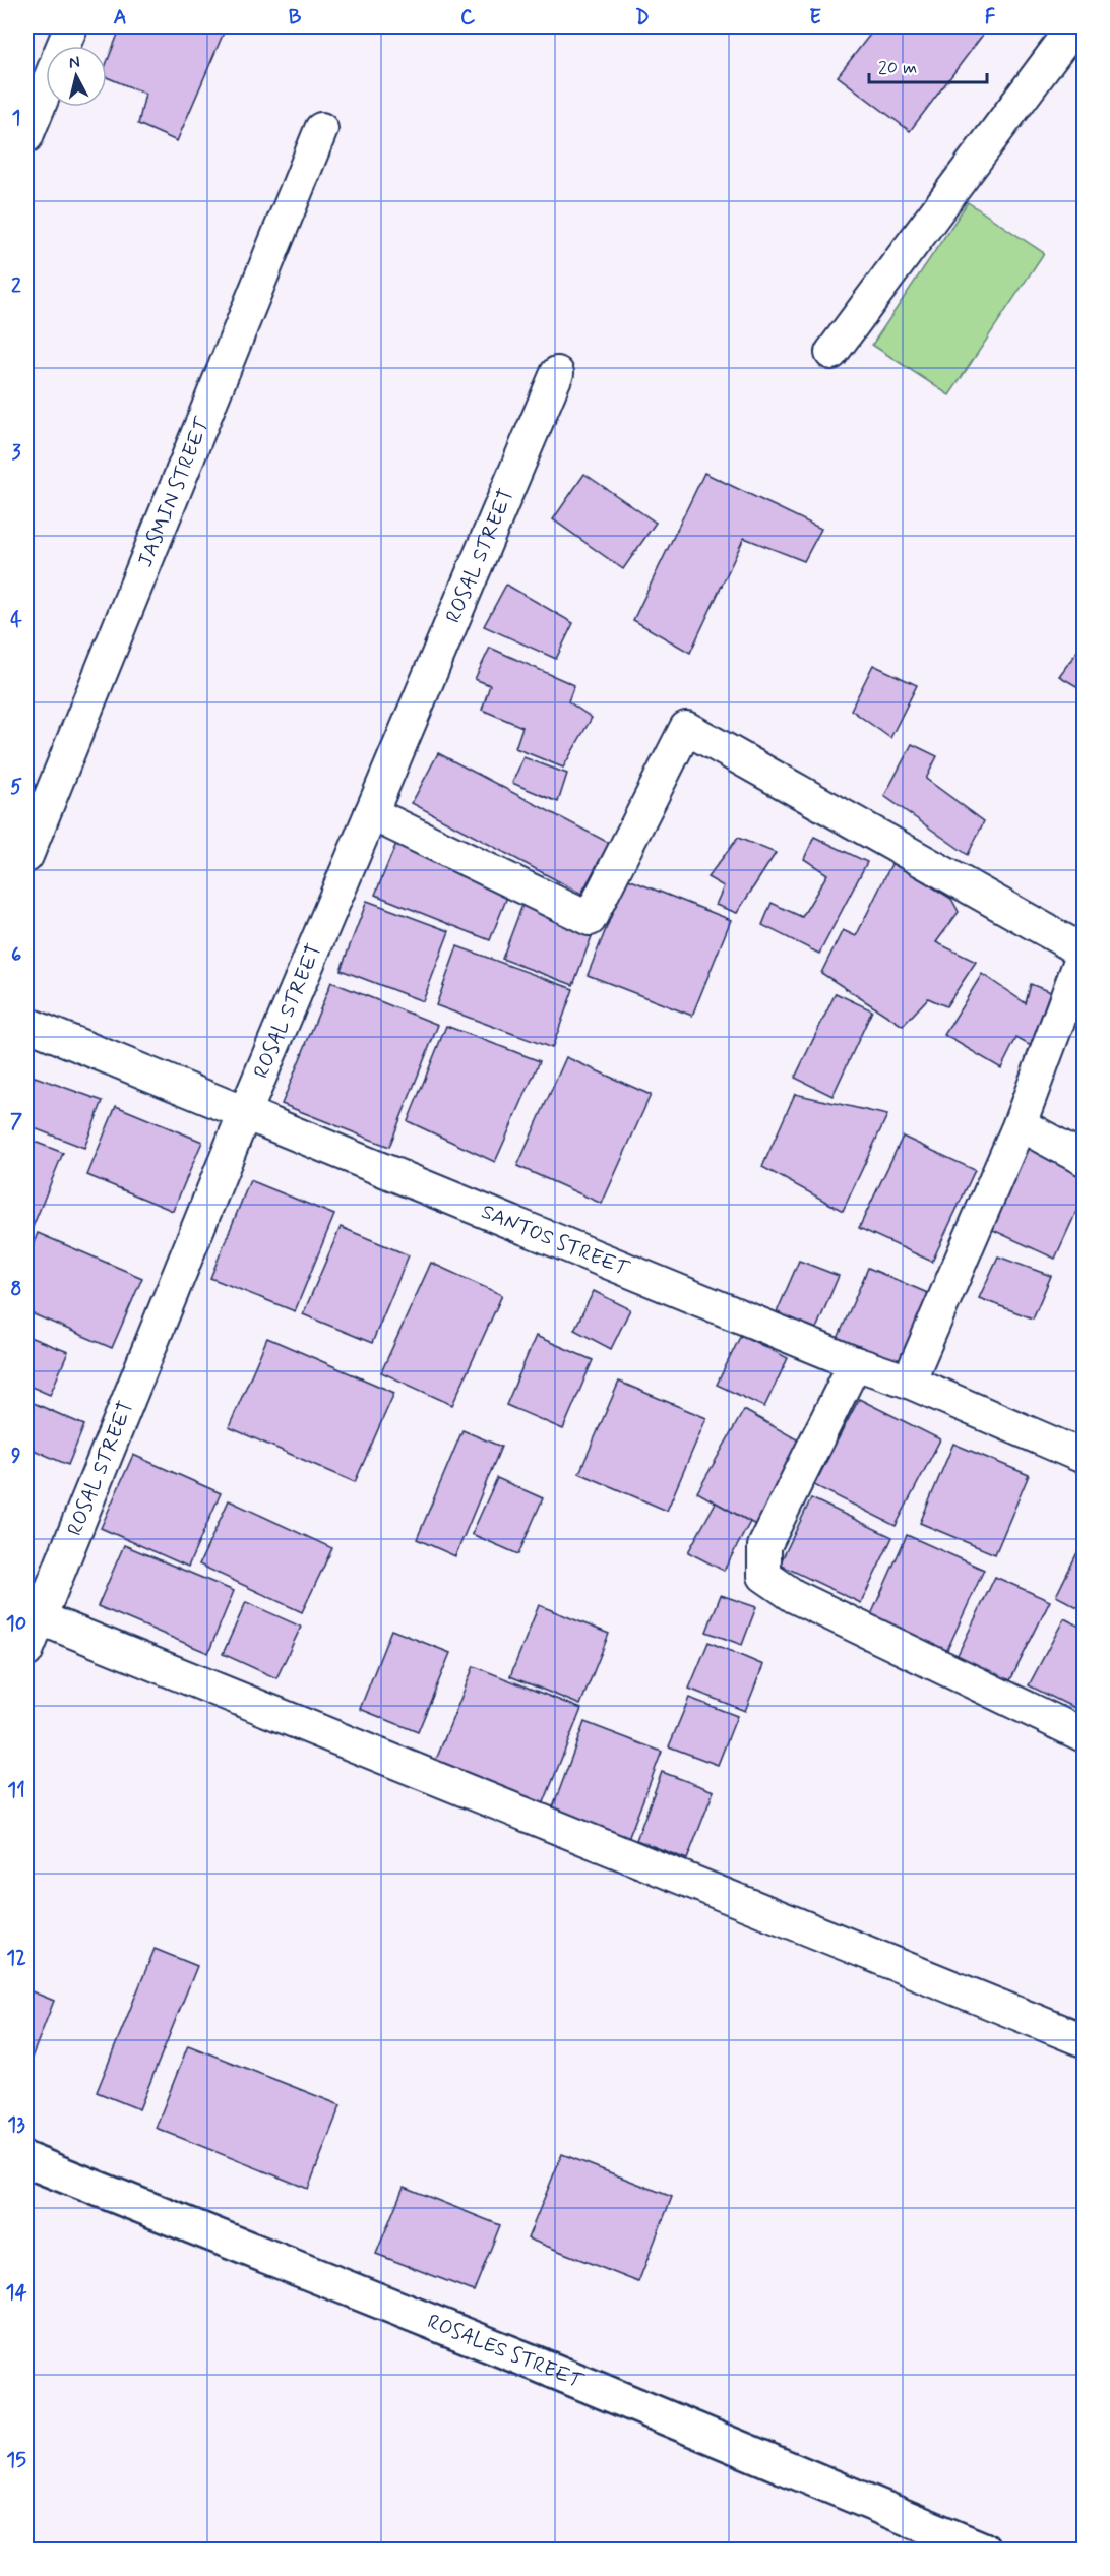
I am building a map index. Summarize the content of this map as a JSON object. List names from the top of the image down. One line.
{"streets":{"main road":["ROSALES STREET"],"street":["JASMIN STREET","ROSAL STREET","SANTOS STREET"]},"crossings":[["ROSAL STREET","SANTOS STREET"]],"scale_bar":"20 m","north":"top","grid":{"columns":["A","B","C","D","E","F"],"rows":["1","2","3","4","5","6","7","8","9","10","11","12","13","14","15"]}}
